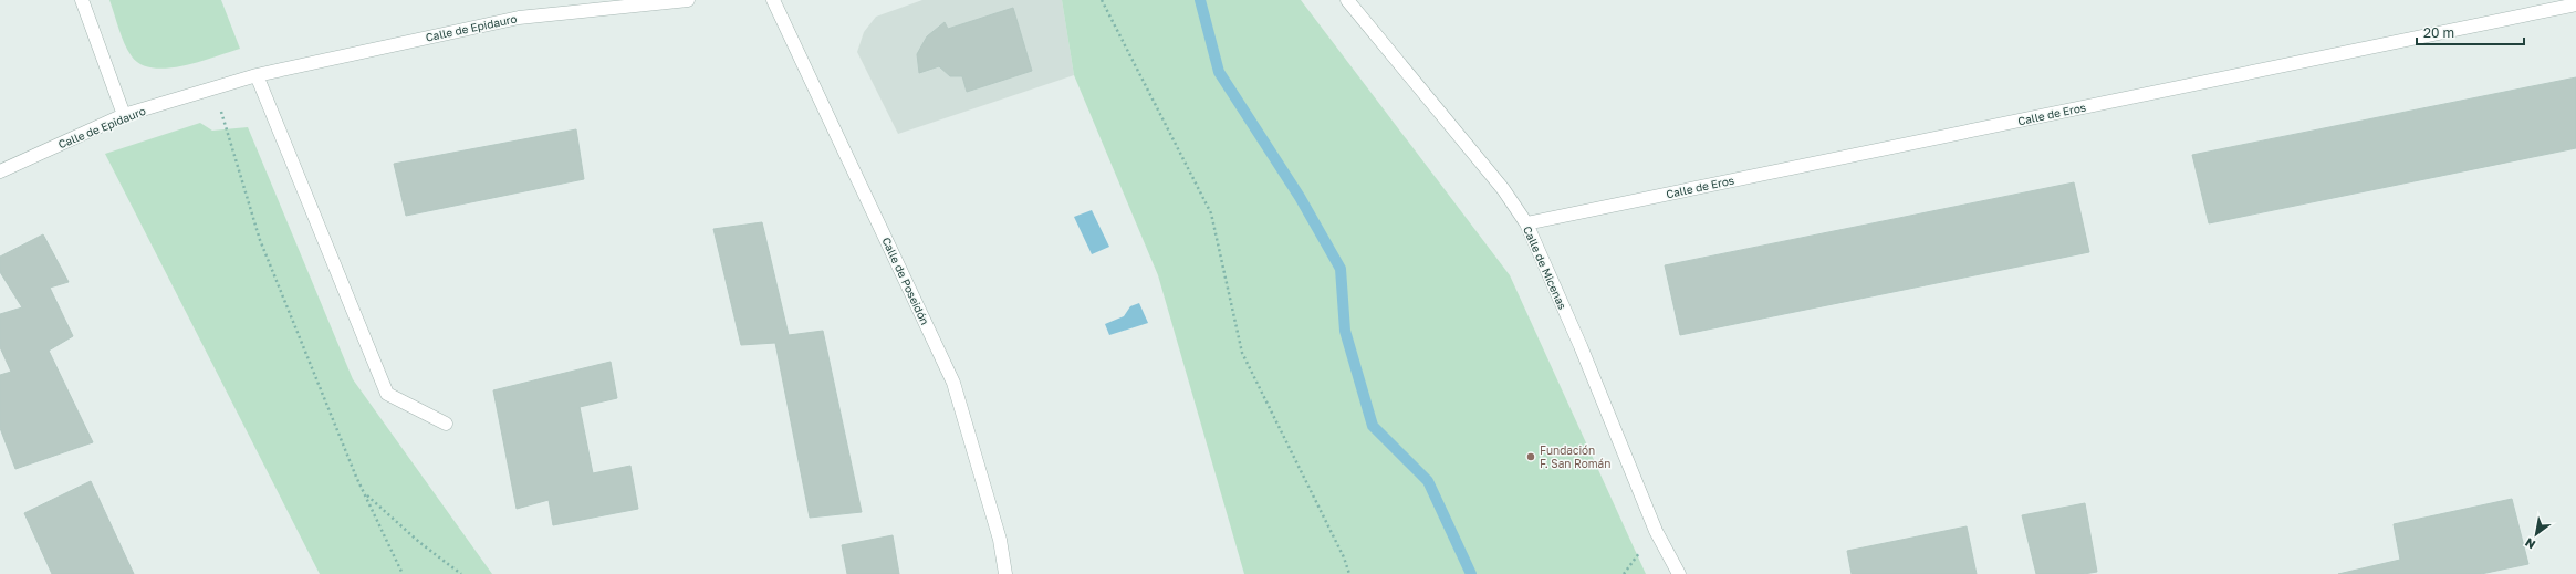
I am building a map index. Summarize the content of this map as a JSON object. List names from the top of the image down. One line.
{"streets":{"street":["Calle de Epidauro","Calle de Eros","Calle de Micenas","Calle de Poseidón"]},"crossings":[["Calle de Eros","Calle de Micenas"]],"places":["Fundación F. San Román"],"scale_bar":"20 m","north":"bottom left"}
